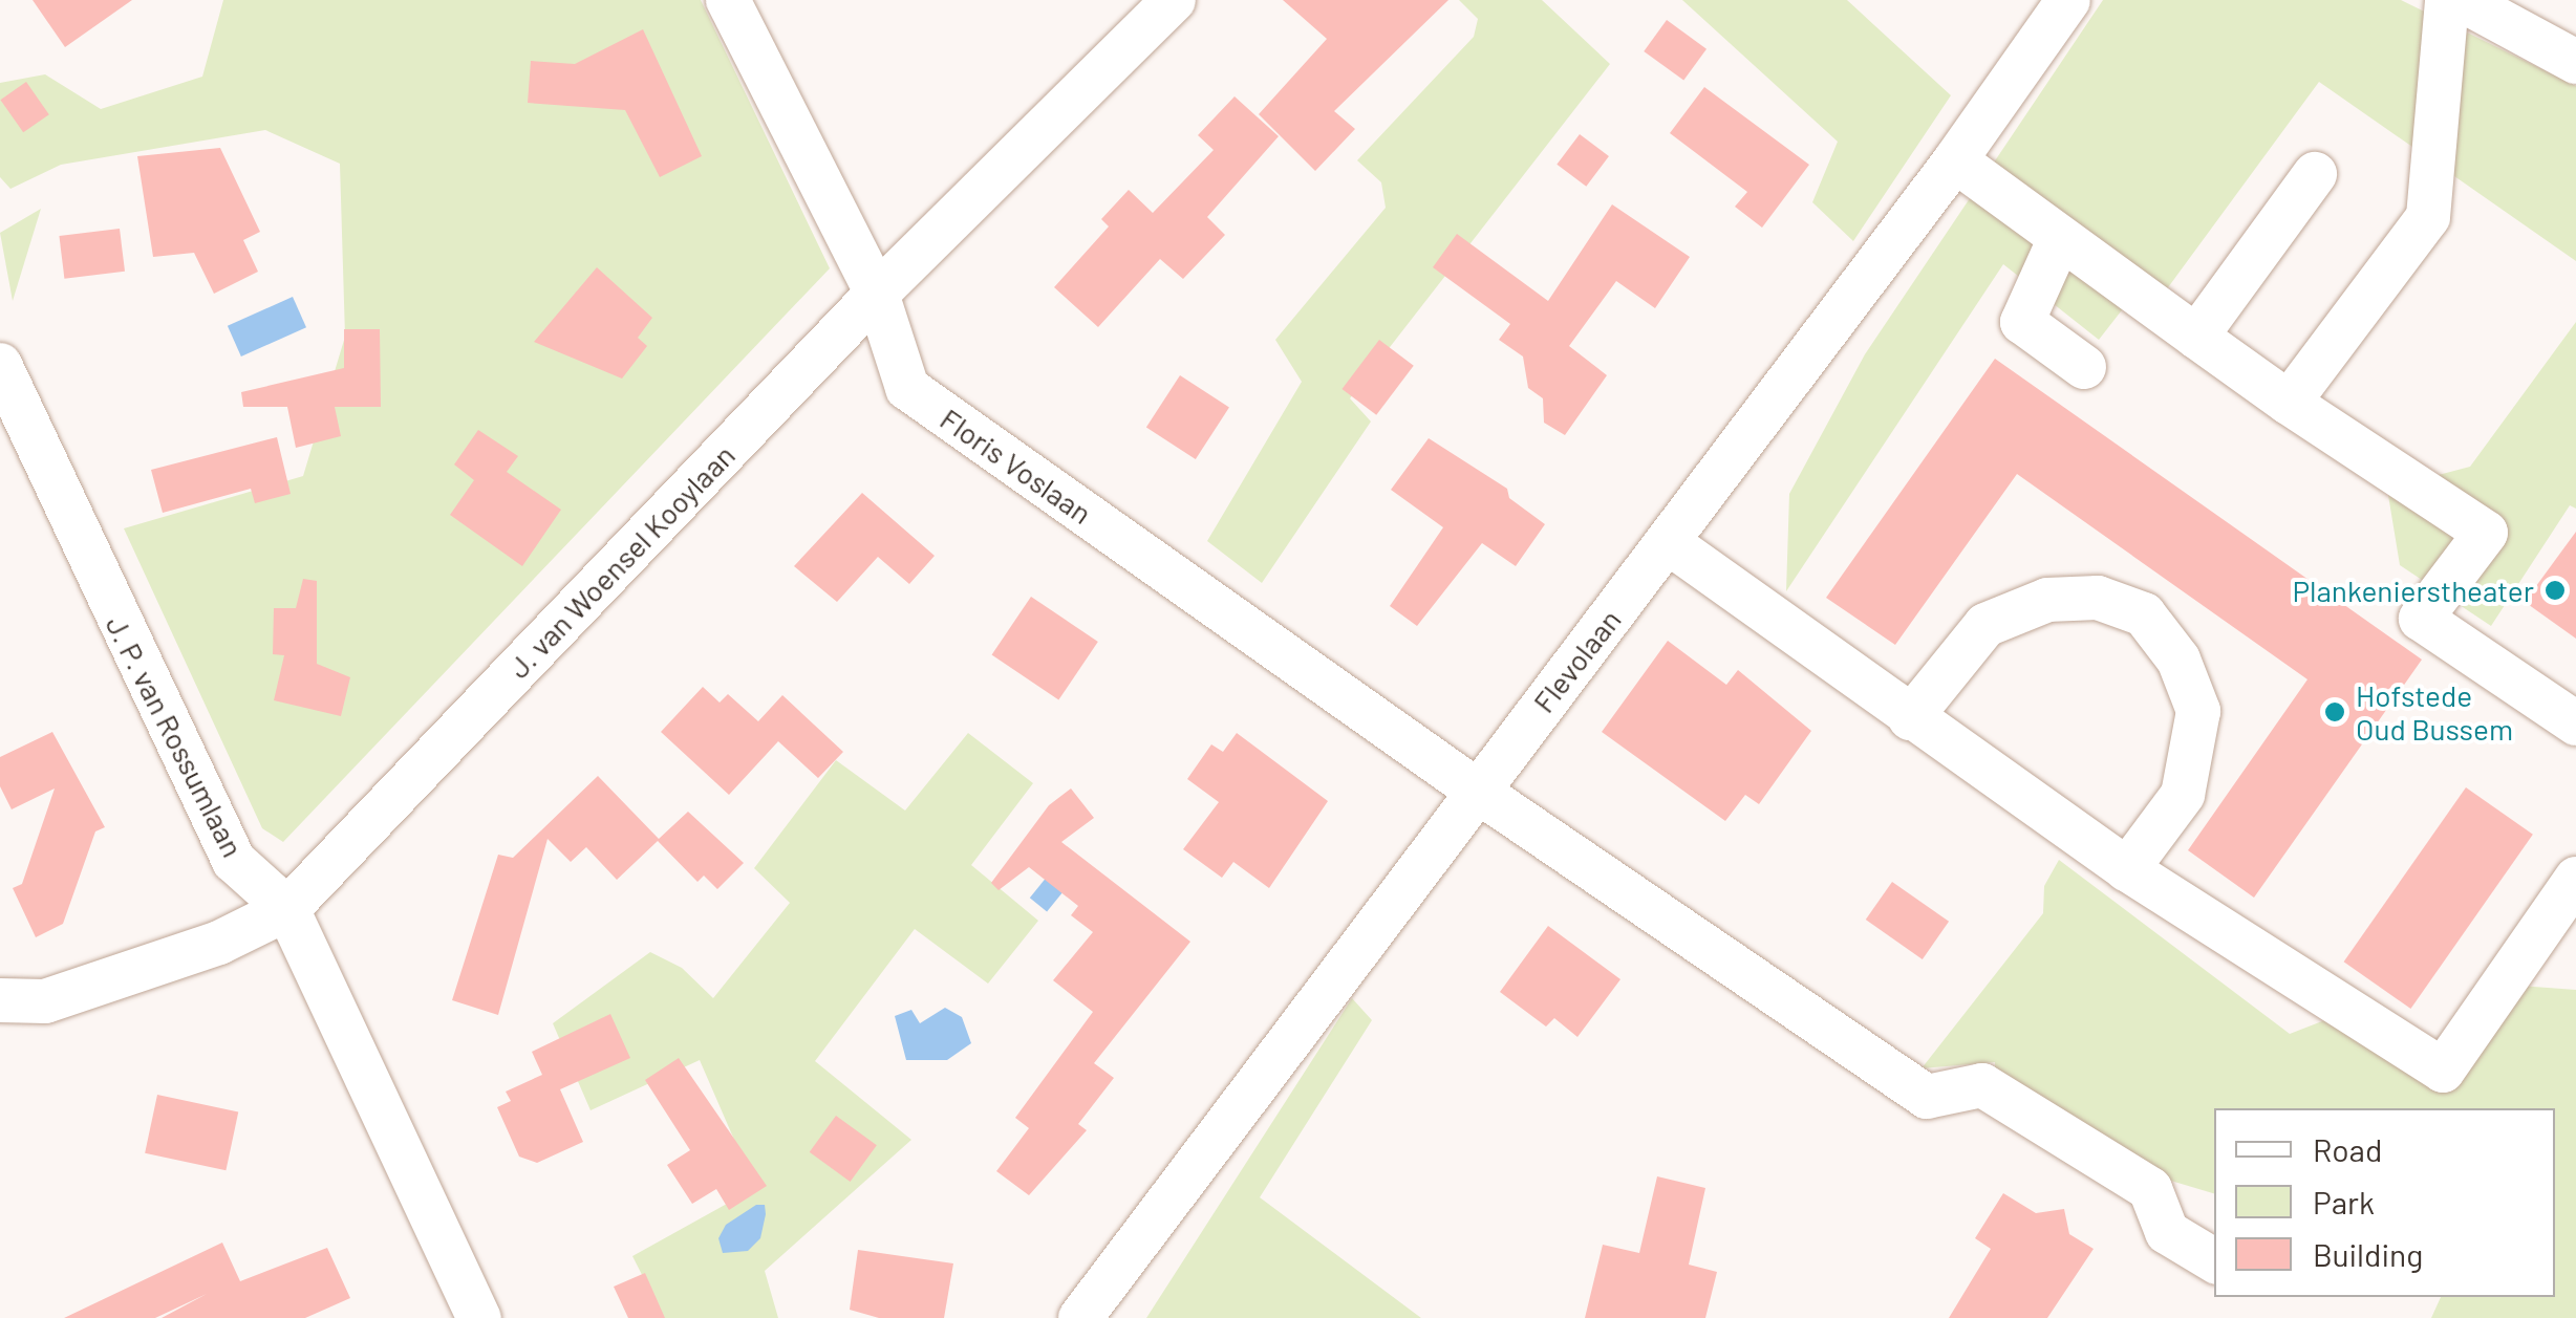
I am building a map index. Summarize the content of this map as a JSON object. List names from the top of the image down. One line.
{"streets":{"street":["Floris Voslaan","J. van Woensel Kooylaan","Flevolaan","J. P. van Rossumlaan"]},"crossings":[["Floris Voslaan","J. van Woensel Kooylaan"],["Floris Voslaan","Flevolaan"],["J. van Woensel Kooylaan","J. P. van Rossumlaan"]],"places":["Plankenierstheater","Hofstede Oud Bussem"],"legend":["Road","Park","Building"]}
